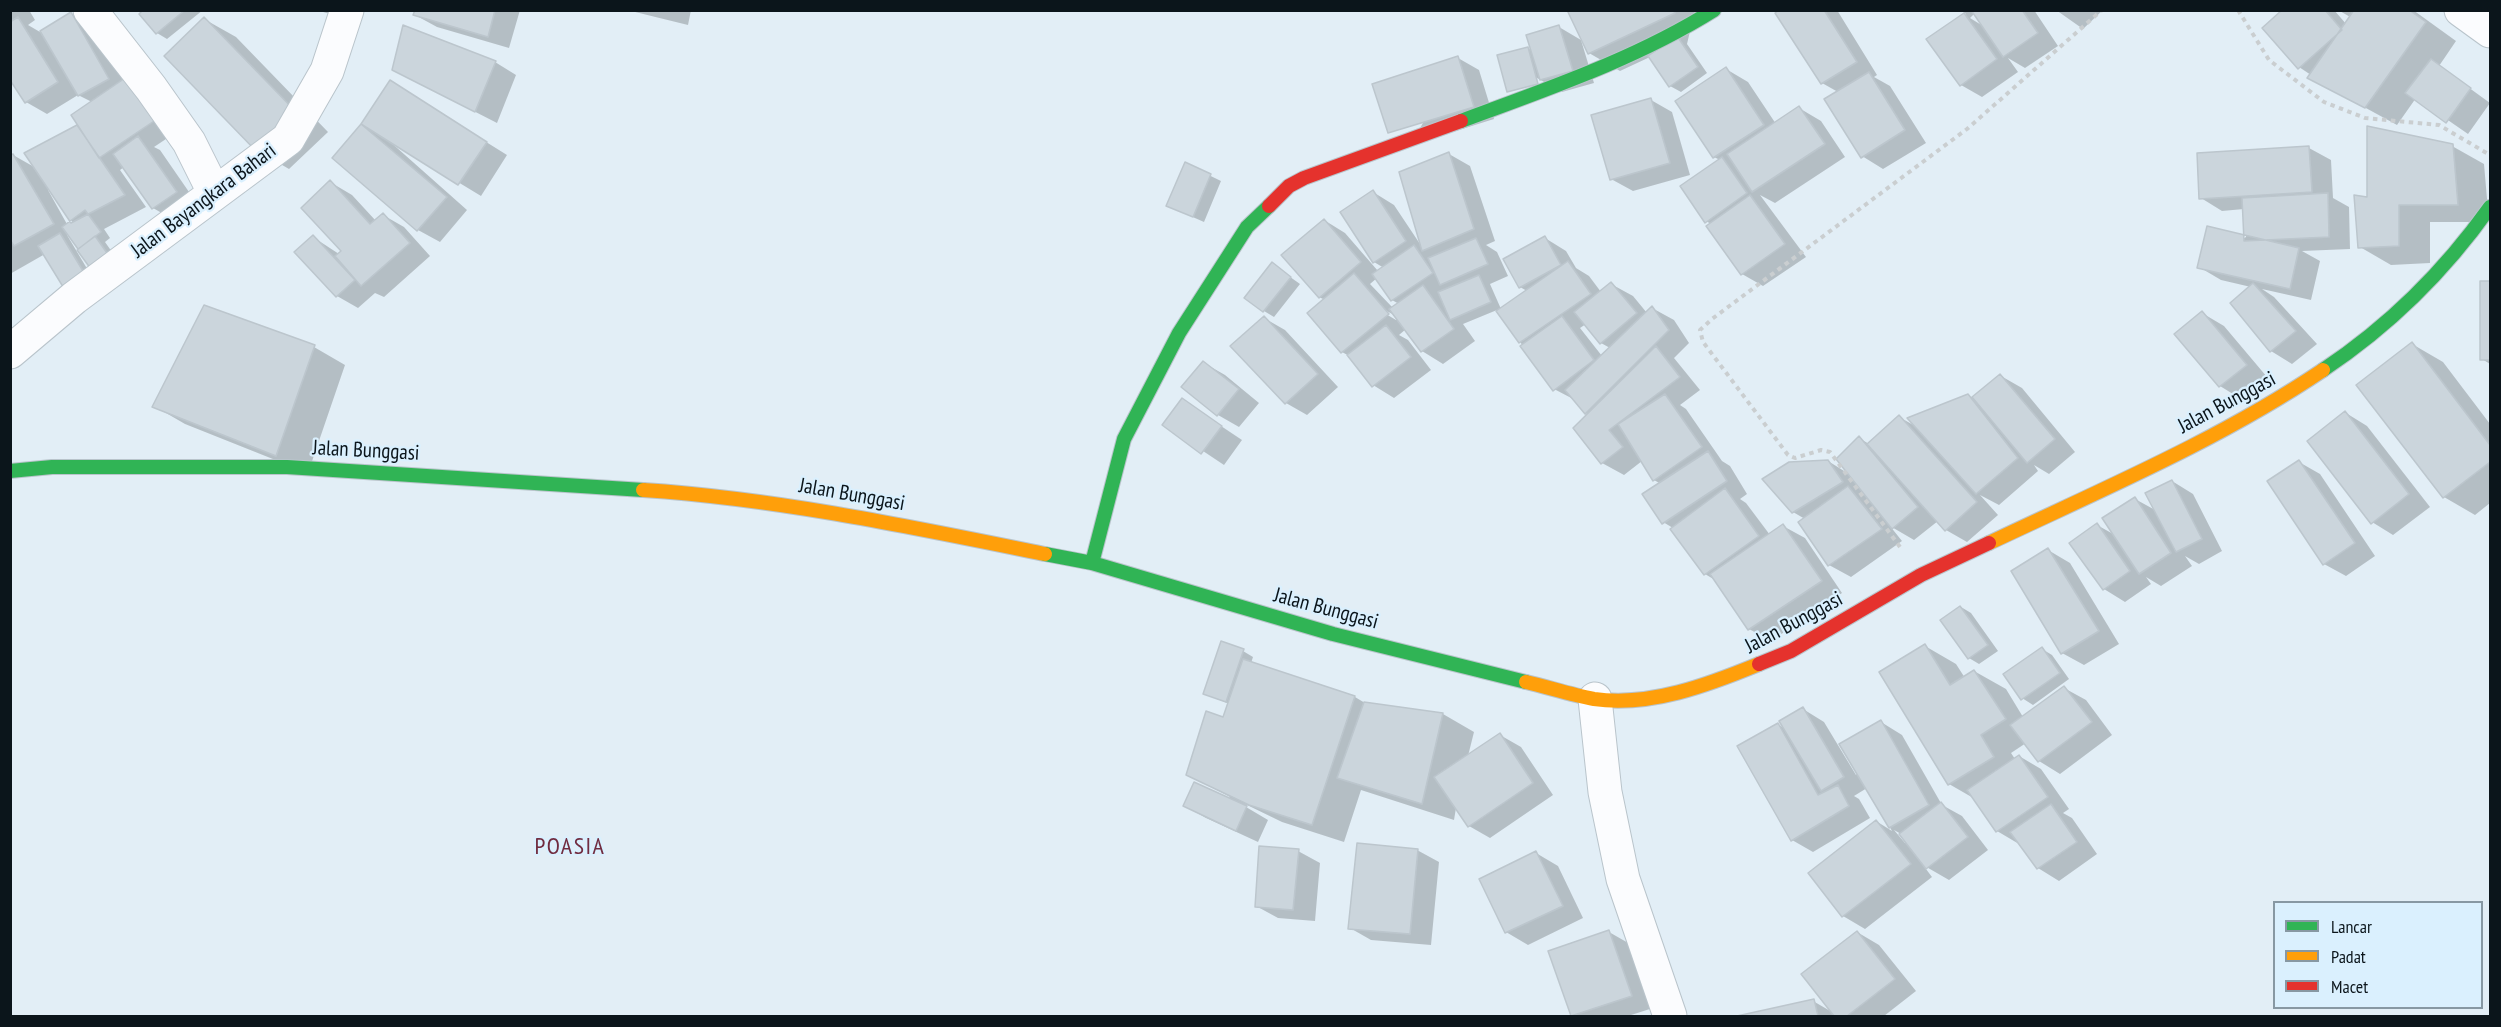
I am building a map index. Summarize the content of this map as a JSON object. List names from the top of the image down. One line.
{"streets":{"main road":["Jalan Bunggasi"],"street":["Jalan Bayangkara Bahari"]},"districts":["POASIA"],"legend":["Lancar","Padat","Macet"]}
